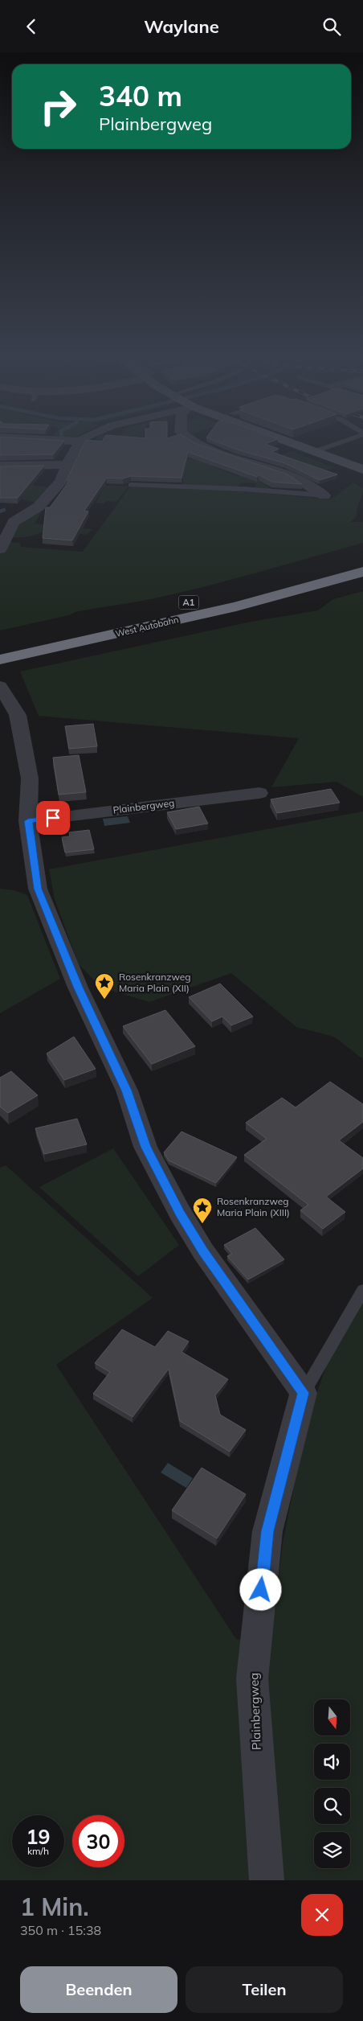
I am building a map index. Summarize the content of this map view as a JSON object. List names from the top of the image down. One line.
{"streets":{"highway":["A1","West Autobahn"],"street":["Plainbergweg"]},"places":{"place":["Rosenkranzweg Maria Plain (XII)","Rosenkranzweg Maria Plain (XIII)"]},"north":"bottom","page":{"header":"Waylane","turn":["340 m","Plainbergweg"],"speed":"19 km/h","limit":"30","heading":["1 Min.","350 m · 15:38"],"buttons":["Beenden","Teilen"]}}
